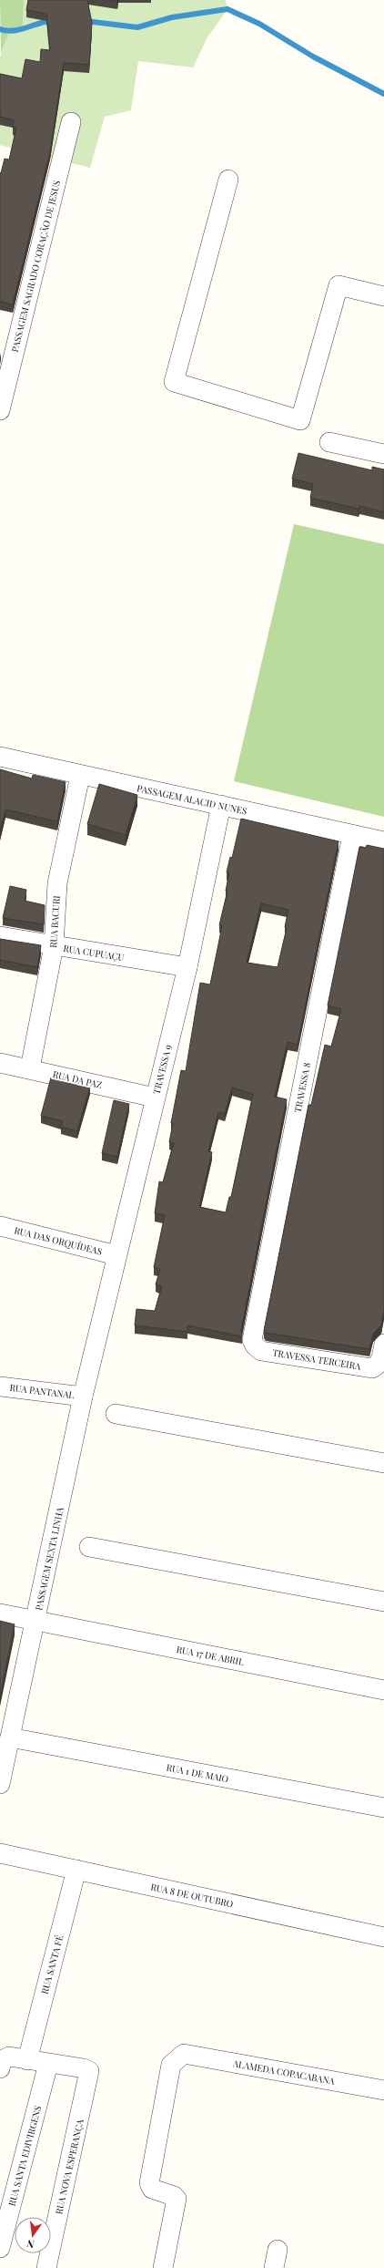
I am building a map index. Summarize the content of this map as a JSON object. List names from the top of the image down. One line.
{"streets":{"street":["PASSAGEM SAGRADO CORAÇÃO DE JESUS","PASSAGEM ALACID NUNES","RUA BACURI","RUA CUPUAÇU","TRAVESSA 9","RUA DA PAZ","TRAVESSA 8","RUA DAS ORQUÍDEAS","TRAVESSA TERCEIRA","RUA PANTANAL","PASSAGEM SEXTA LINHA","RUA 17 DE ABRIL","RUA 1 DE MAIO","RUA 8 DE OUTUBRO","RUA SANTA FÉ","ALAMEDA COPACABANA","RUA SANTA EDIVIRGENS","RUA NOVA ESPERANÇA"]},"crossings":[["PASSAGEM ALACID NUNES","RUA BACURI"],["PASSAGEM ALACID NUNES","TRAVESSA 9"],["PASSAGEM ALACID NUNES","TRAVESSA 8"],["RUA BACURI","RUA CUPUAÇU"],["RUA BACURI","RUA DA PAZ"],["RUA CUPUAÇU","TRAVESSA 9"],["TRAVESSA 9","RUA DA PAZ"],["TRAVESSA 9","RUA DAS ORQUÍDEAS"],["TRAVESSA 9","PASSAGEM SEXTA LINHA"],["TRAVESSA 8","TRAVESSA TERCEIRA"],["RUA PANTANAL","PASSAGEM SEXTA LINHA"],["PASSAGEM SEXTA LINHA","RUA 17 DE ABRIL"],["PASSAGEM SEXTA LINHA","RUA 1 DE MAIO"],["RUA 8 DE OUTUBRO","RUA SANTA FÉ"],["RUA SANTA EDIVIRGENS","RUA NOVA ESPERANÇA"]],"north":"bottom"}
